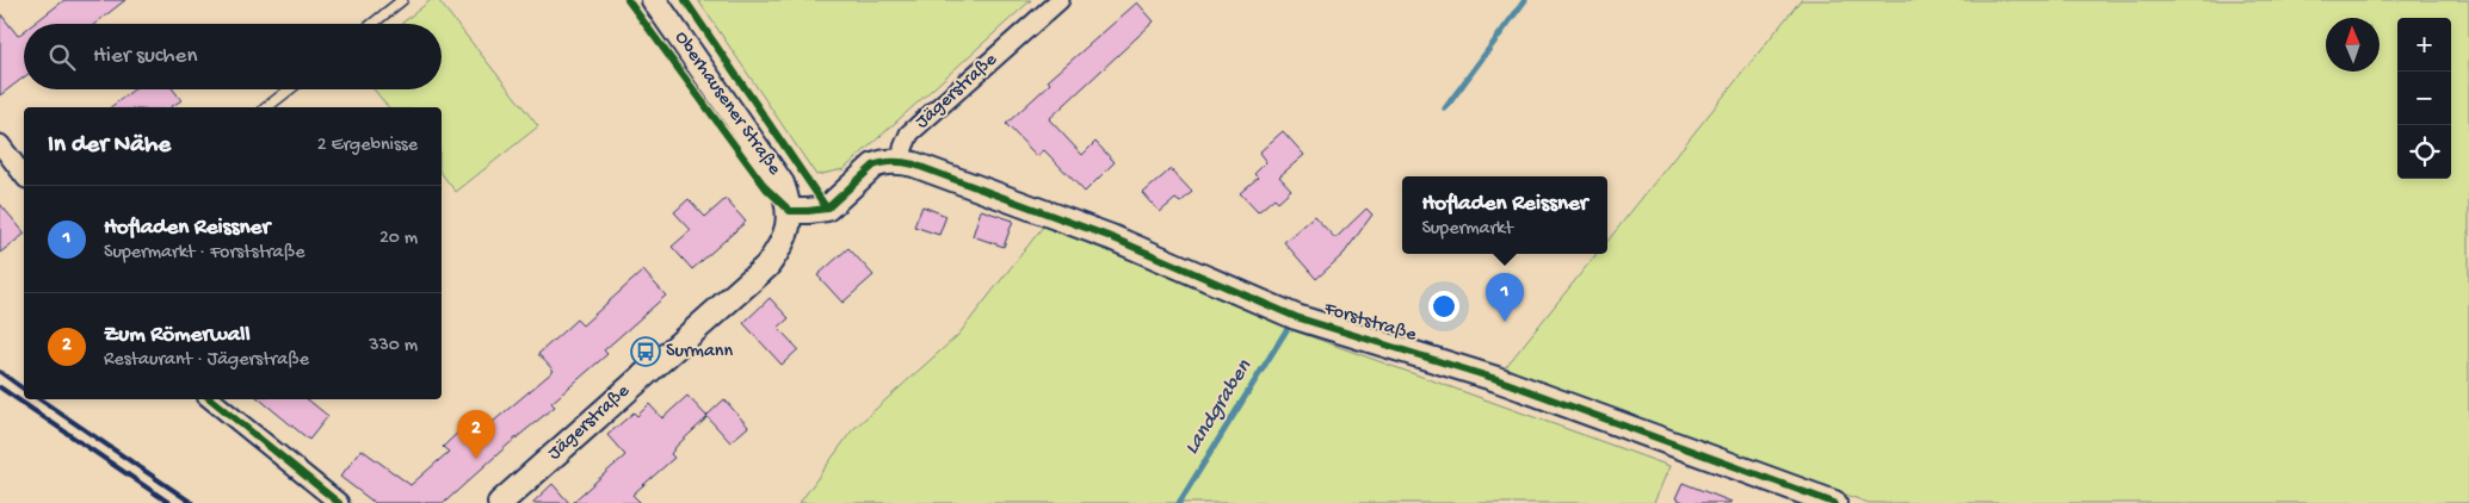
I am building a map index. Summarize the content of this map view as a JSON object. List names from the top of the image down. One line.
{"streets":{"street":["Jägerstraße","Oberhausener Straße","Forststraße"]},"crossings":[["Jägerstraße","Oberhausener Straße"],["Jägerstraße","Forststraße"]],"water":["Landgraben"],"places":{"bus stop":["Surmann"]},"north":"top","page":{"map_buttons":["+","−"],"search":"Hier suchen","heading":["In der Nähe","2 Ergebnisse"],"popup":["Hofladen Reissner","Supermarkt"],"list":[{"mark":"1","name":"Hofladen Reissner","note":"Supermarkt · Forststraße","value":"20 m"},{"mark":"2","name":"Zum Römerwall","note":"Restaurant · Jägerstraße","value":"330 m"}],"pins":["1","2"]}}
